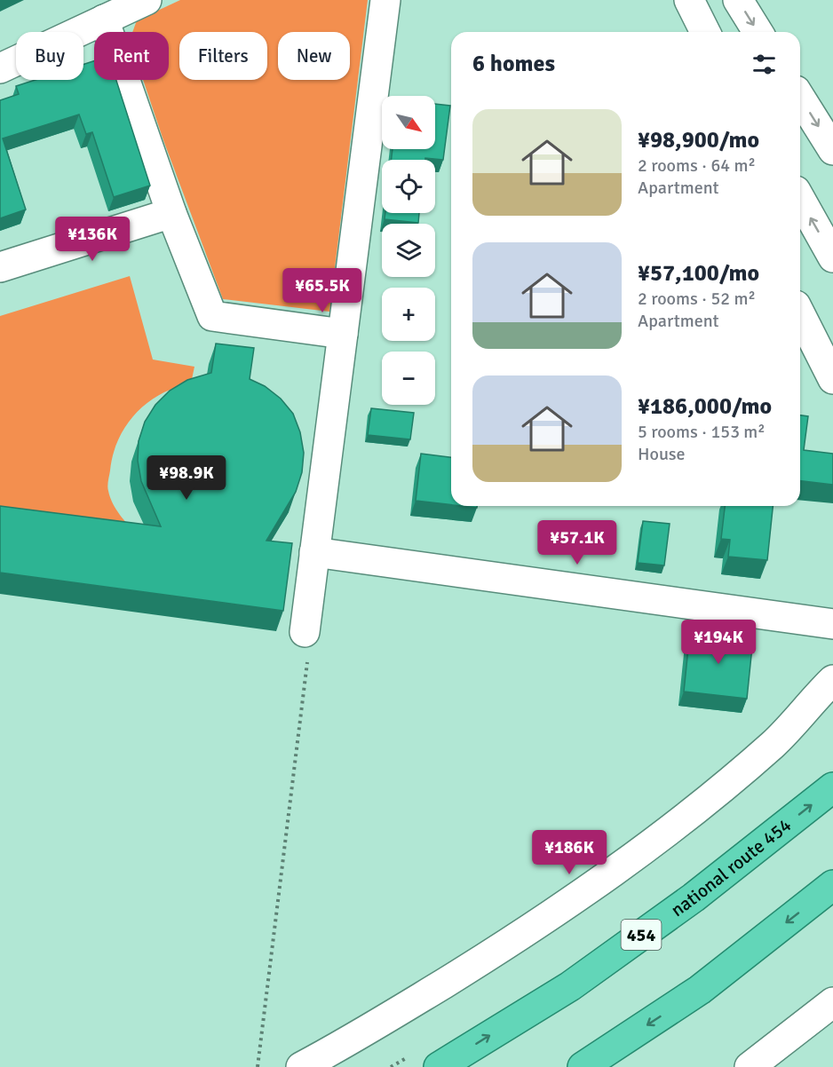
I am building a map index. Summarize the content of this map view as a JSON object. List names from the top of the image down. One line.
{"streets":{"highway":["national route 454","454"]},"north":"bottom right","page":{"chip":["Buy","Rent","Filters","New"],"heading":"6 homes","map_buttons":["+","−"],"list":[{"name":"¥98,900/mo","note":"2 rooms · 64 m² · Apartment"},{"name":"¥57,100/mo","note":"2 rooms · 52 m² · Apartment"},{"name":"¥186,000/mo","note":"5 rooms · 153 m² · House"}],"price":["¥136K","¥65.5K","¥98.9K","¥57.1K","¥194K","¥186K"]}}
